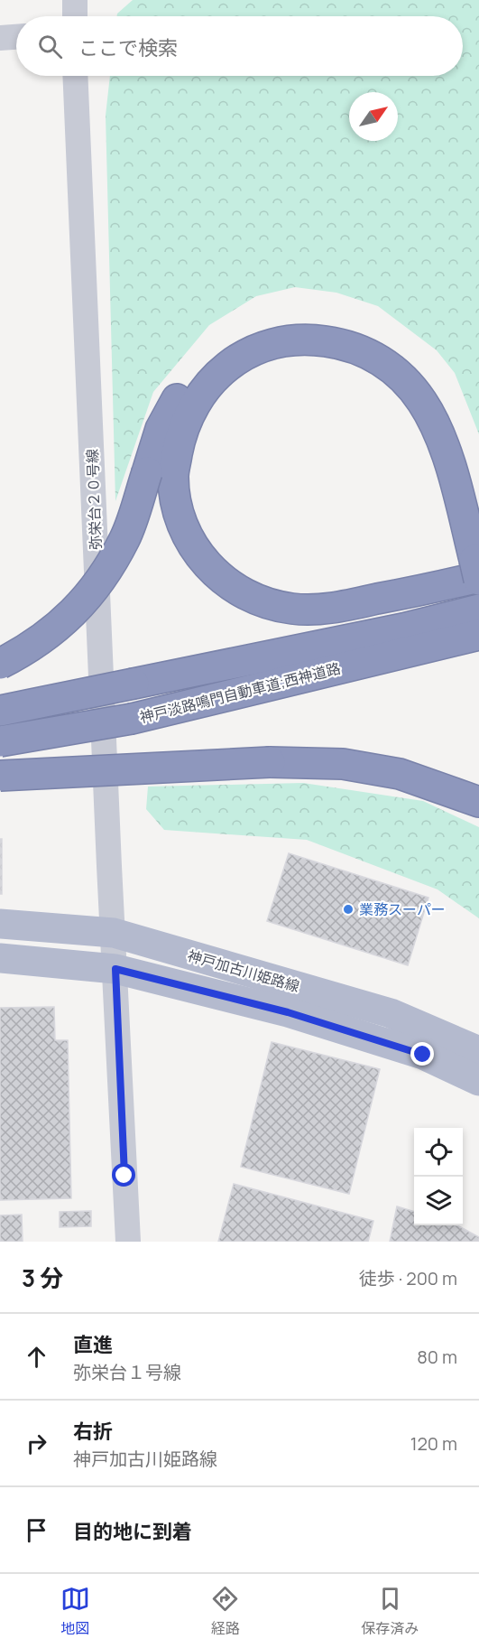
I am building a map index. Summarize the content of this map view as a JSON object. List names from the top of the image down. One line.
{"streets":{"highway":["神戸淡路鳴門自動車道;西神道路"],"main road":["神戸加古川姫路線"],"street":["弥栄台２０号線"]},"crossings":[["弥栄台２０号線","神戸加古川姫路線"]],"places":["業務スーパー"],"north":"top right","page":{"search":"ここで検索","heading":["3 分","徒歩 · 200 m"],"list":[["直進","弥栄台１号線","80 m"],["右折","神戸加古川姫路線","120 m"],"目的地に到着"],"nav":["地図","経路","保存済み"]}}
